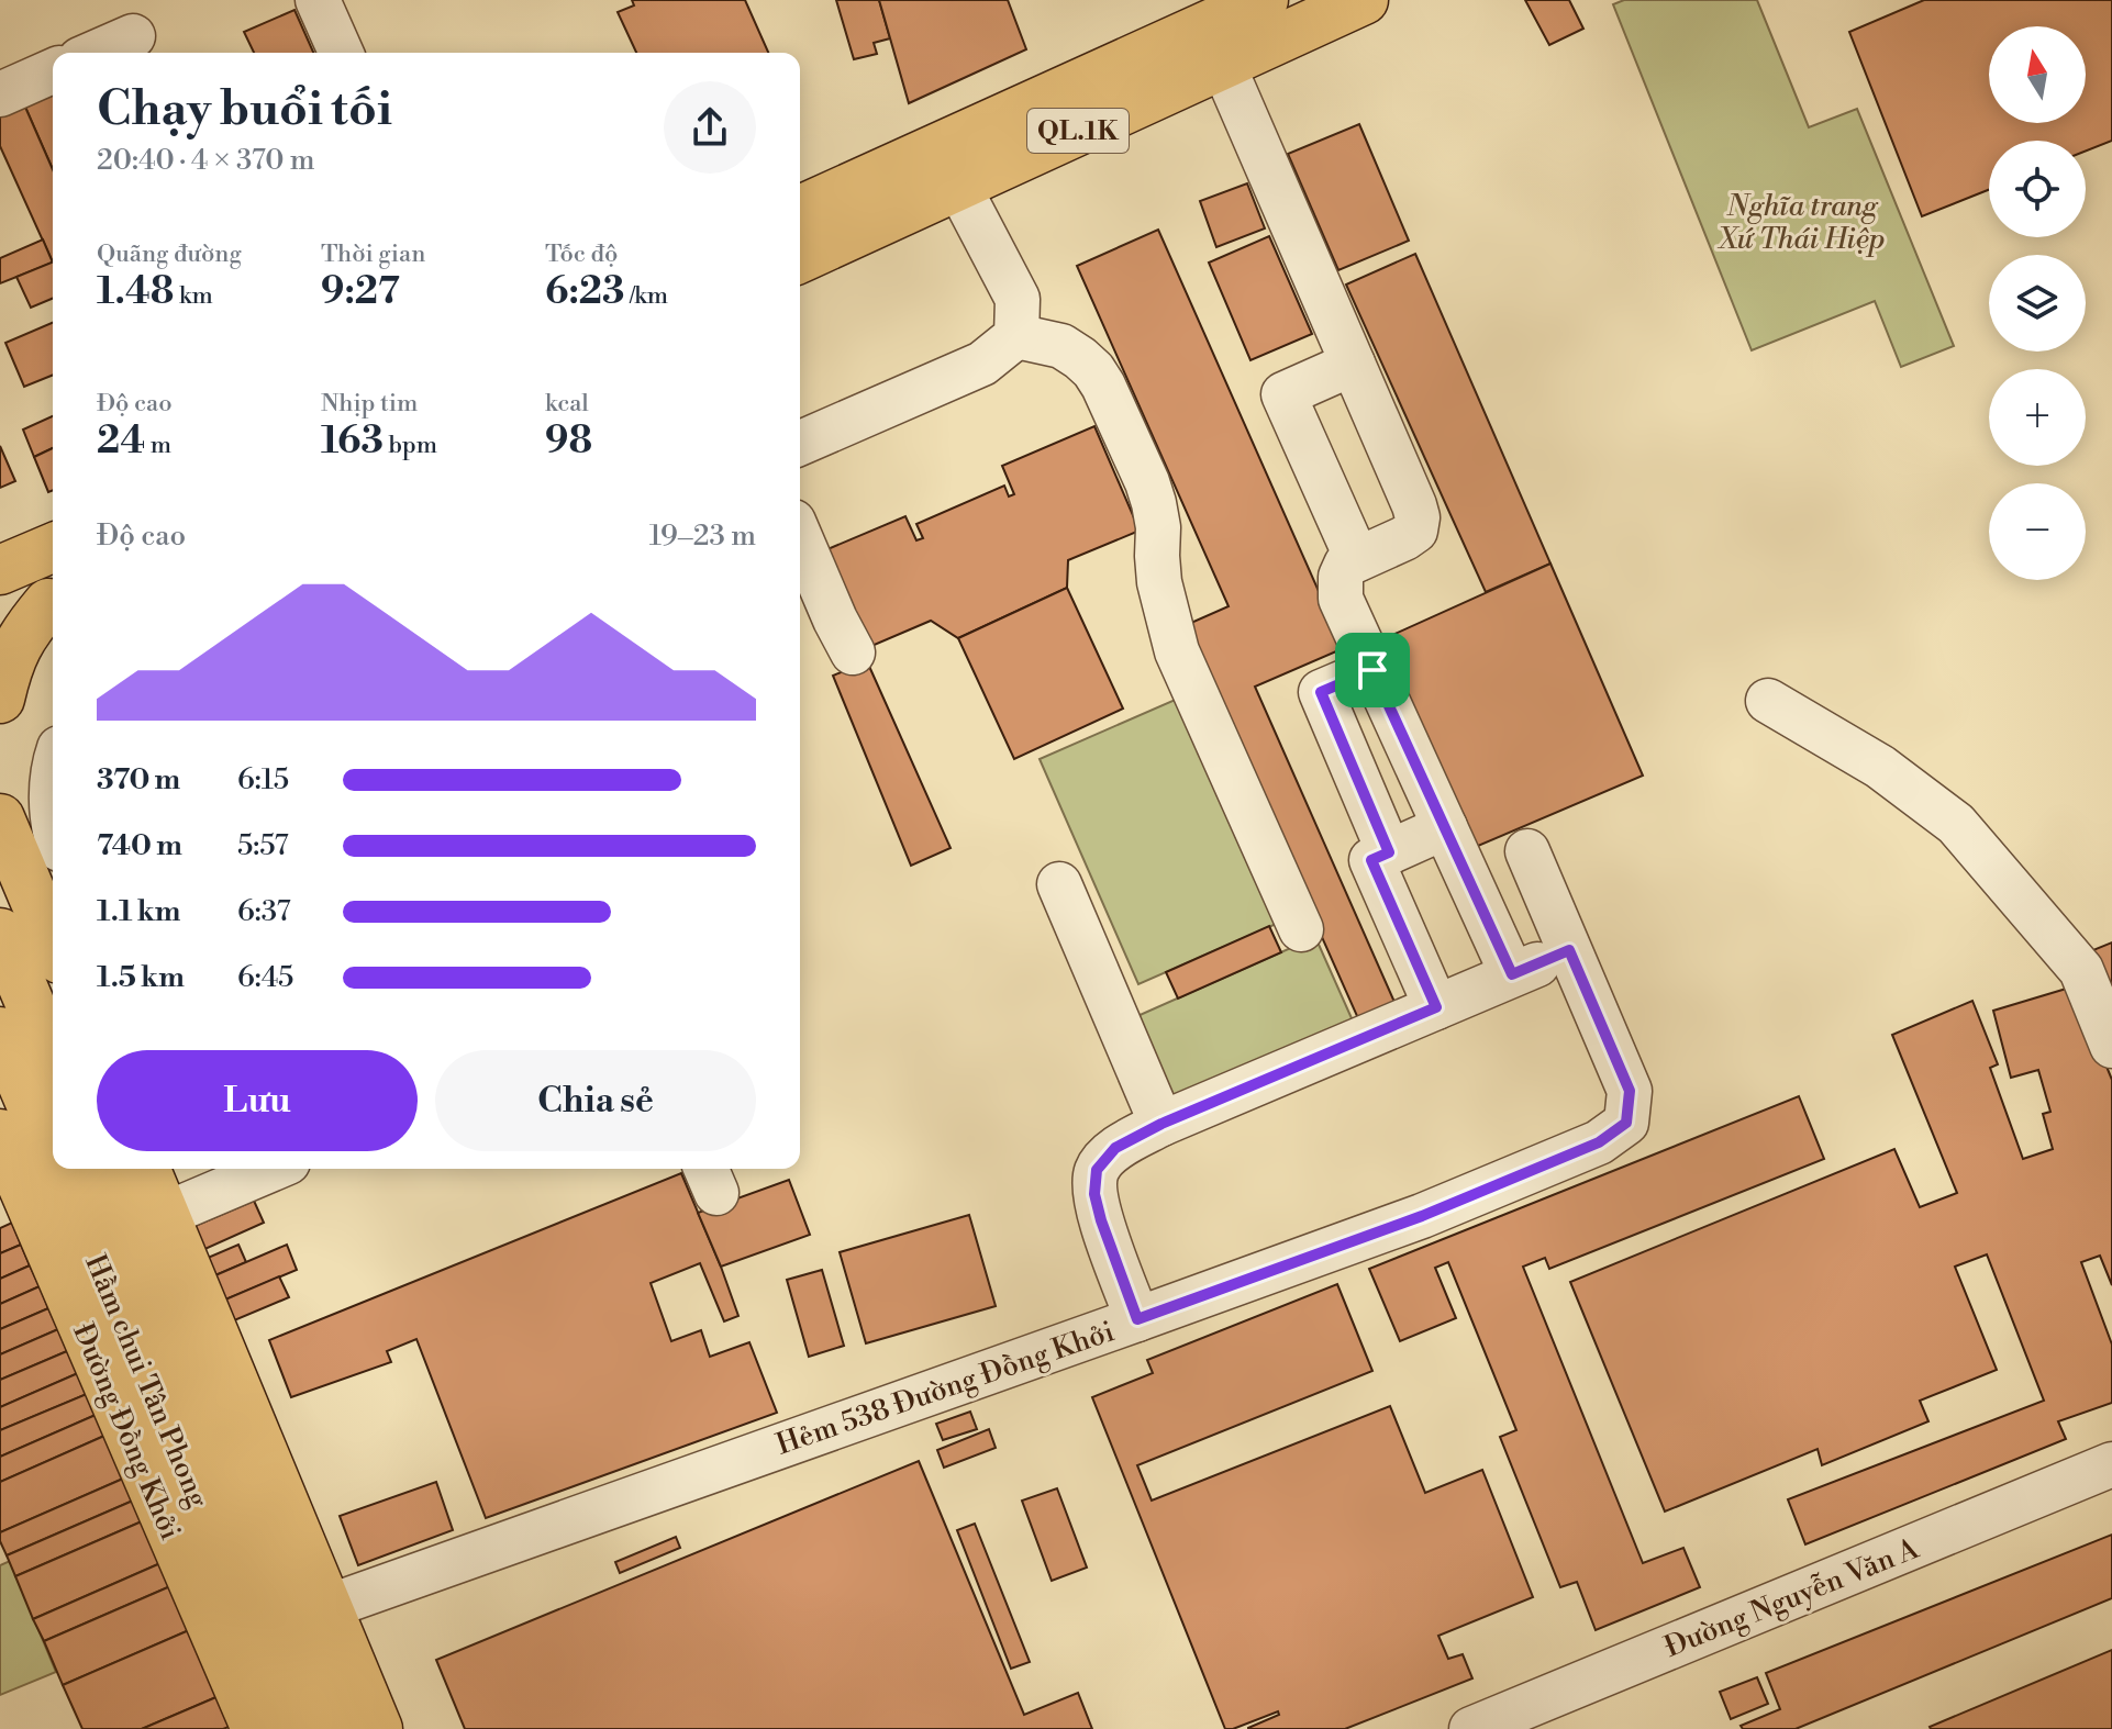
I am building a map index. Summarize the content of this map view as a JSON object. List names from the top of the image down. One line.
{"streets":{"main road":["QL.1K","Hầm chui Tân Phong","Đường Đồng Khởi"],"street":["Hẻm 538 Đường Đồng Khởi","Đường Nguyễn Văn A"]},"parks":["Nghĩa trang Xứ Thái Hiệp"],"north":"top","page":{"map_buttons":["+","−"],"heading":["Chạy buổi tối","20:40 · 4 × 370 m"],"stats":[["Quãng đường","1.48 km"],["Thời gian","9:27"],["Tốc độ","6:23 /km"],["Độ cao","24 m"],["Nhịp tim","163 bpm"],["kcal","98"]],"chart":["Độ cao","19–23 m"],"list":[{"name":"370 m","note":"6:15"},{"name":"740 m","note":"5:57"},{"name":"1.1 km","note":"6:37"},{"name":"1.5 km","note":"6:45"}],"buttons":["Lưu","Chia sẻ"]}}
